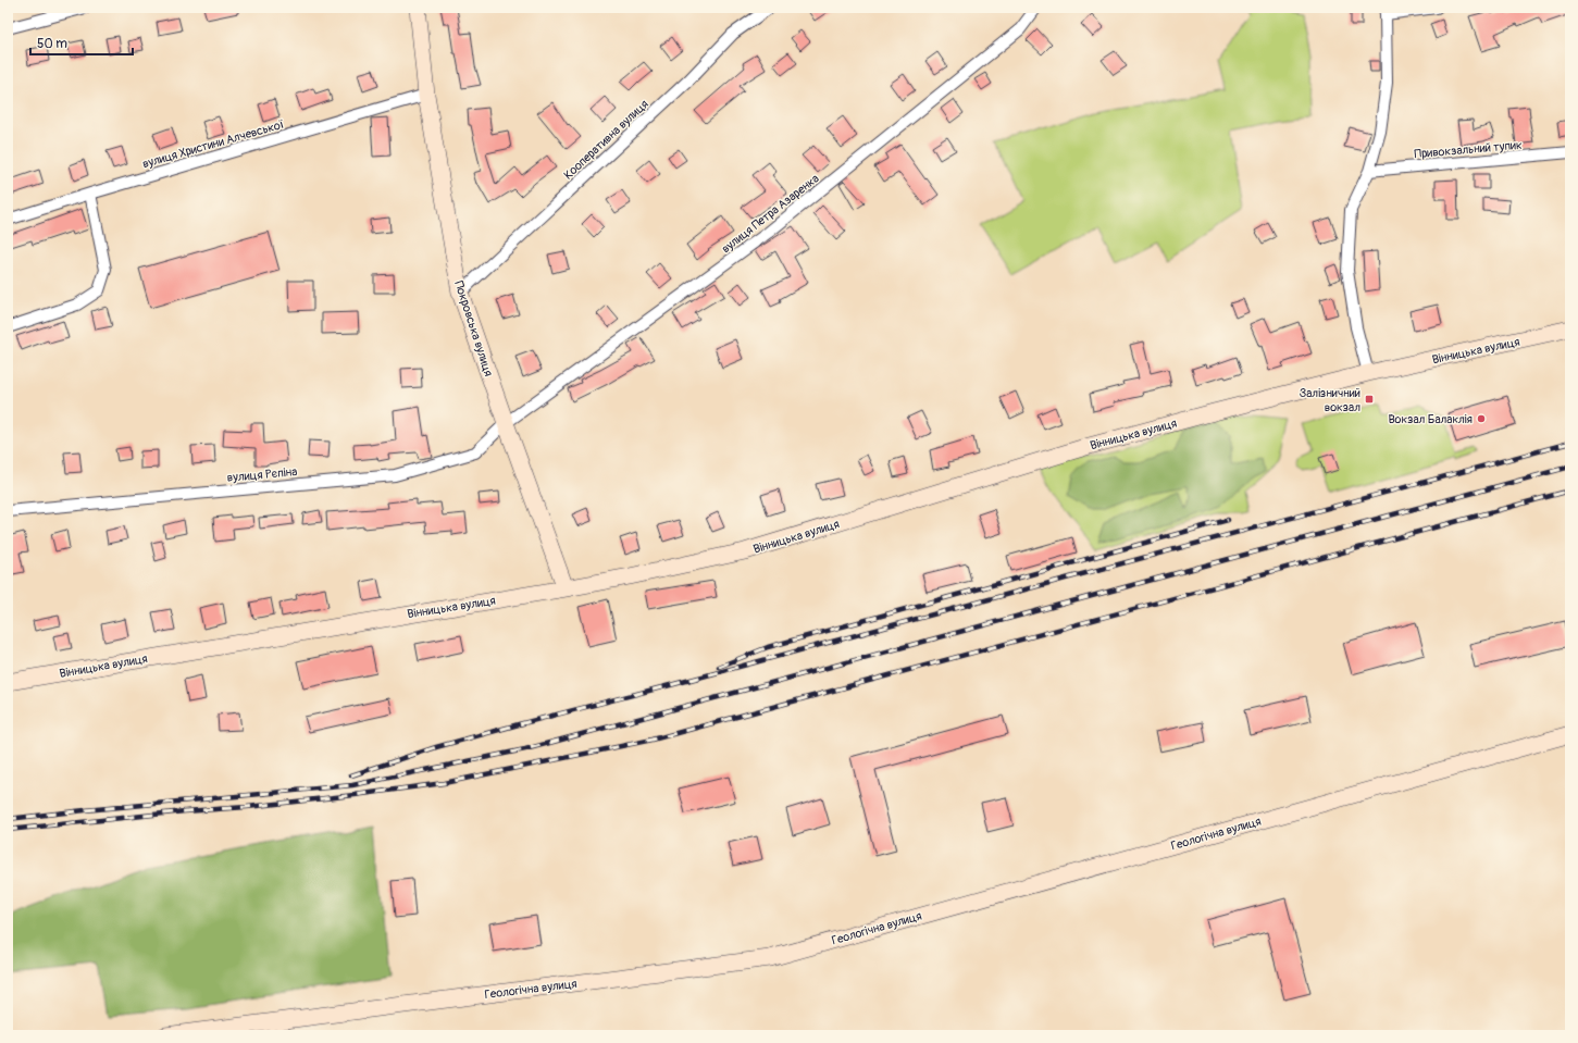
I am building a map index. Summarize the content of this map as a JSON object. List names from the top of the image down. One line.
{"streets":{"street":["Кооперативна вулиця","вулиця Христини Алчевської","Привокзальний тупик","вулиця Петра Азаренка","Покровська вулиця","Вінницька вулиця","вулиця Рєпіна","Геологічна вулиця"]},"crossings":[["Кооперативна вулиця","Покровська вулиця"],["вулиця Христини Алчевської","Покровська вулиця"],["вулиця Петра Азаренка","Покровська вулиця"],["вулиця Петра Азаренка","вулиця Рєпіна"],["Покровська вулиця","Вінницька вулиця"],["Покровська вулиця","вулиця Рєпіна"]],"places":{"transit":["Залізничний вокзал"],"other":["Вокзал Балаклія"]},"scale_bar":"50 m"}
